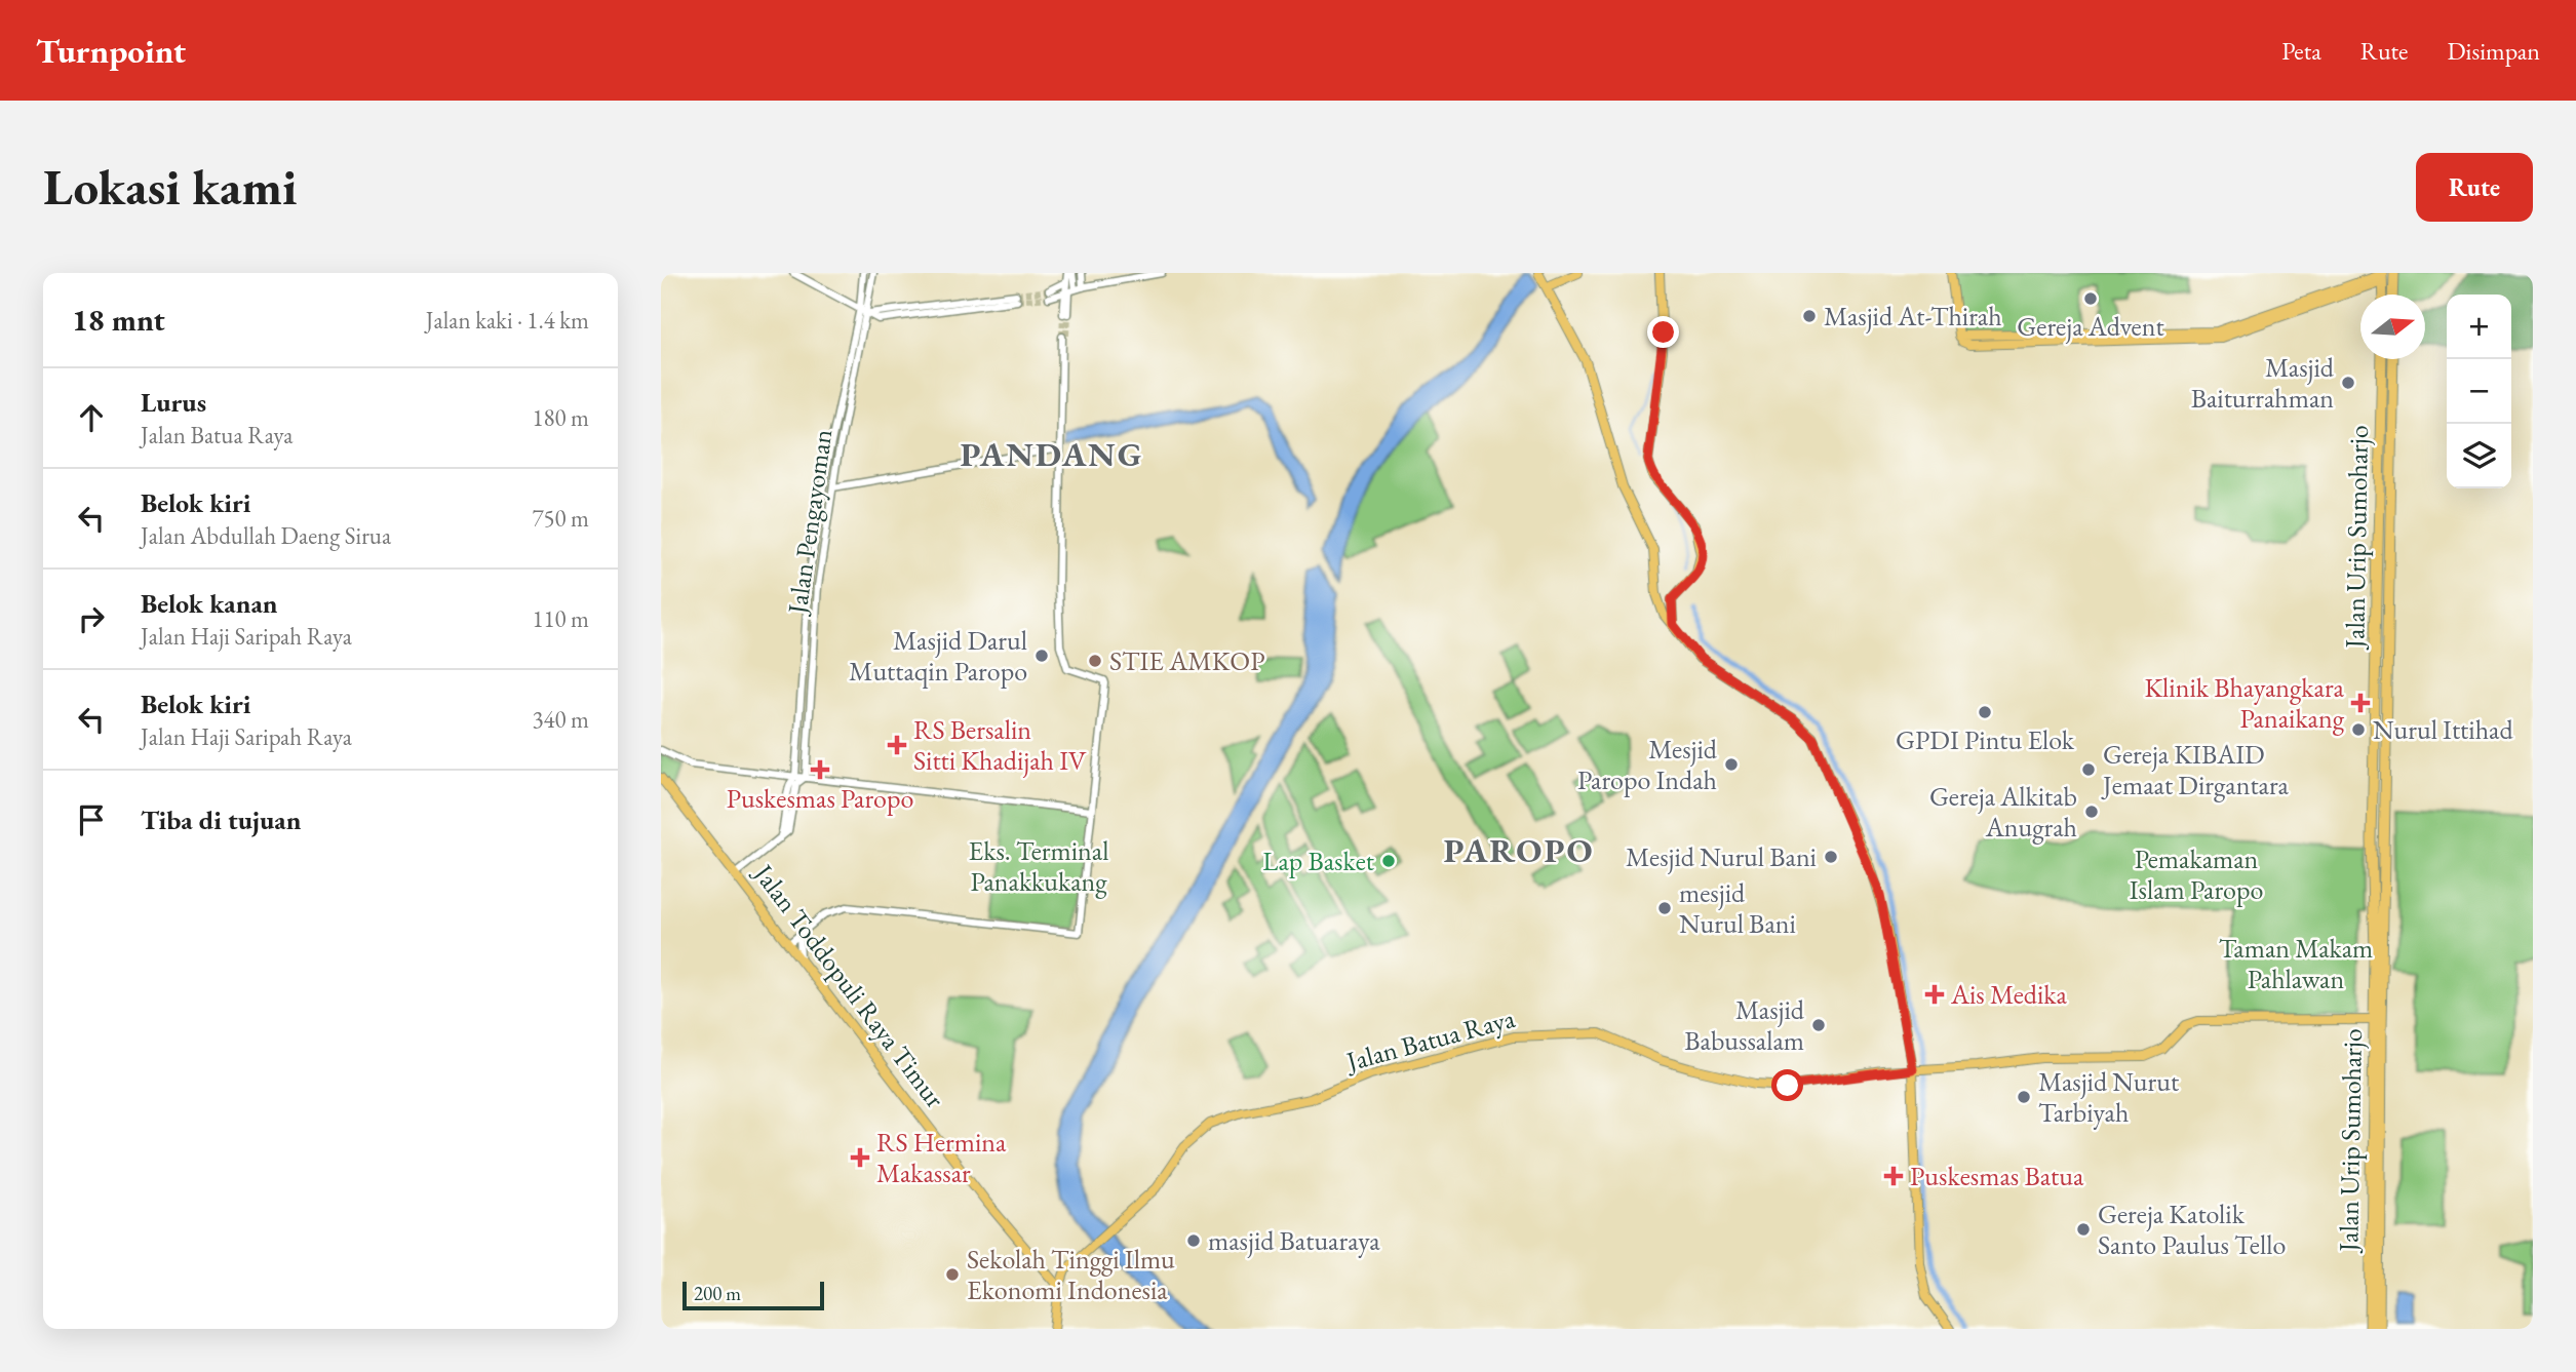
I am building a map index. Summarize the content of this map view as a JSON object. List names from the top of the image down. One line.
{"streets":{"highway":["Jalan Urip Sumoharjo"],"main road":["Jalan Toddopuli Raya Timur","Jalan Batua Raya"],"street":["Jalan Pengayoman"]},"crossings":[["Jalan Urip Sumoharjo","Jalan Batua Raya"],["Jalan Toddopuli Raya Timur","Jalan Batua Raya"]],"districts":["PANDANG","PAROPO"],"parks":["Eks. Terminal Panakkukang","Pemakaman Islam Paropo","Taman Makam Pahlawan"],"places":{"other":["Gereja Advent","Masjid At-Thirah","Masjid Baiturrahman","Masjid Darul Muttaqin Paropo","STIE AMKOP","GPDI Pintu Elok","Nurul Ittihad","Mesjid Paropo Indah","Gereja KIBAID Jemaat Dirgantara","Gereja Alkitab Anugrah","Mesjid Nurul Bani","Lap Basket","mesjid Nurul Bani","Masjid Babussalam","Masjid Nurut Tarbiyah","Gereja Katolik Santo Paulus Tello","masjid Batuaraya","Sekolah Tinggi Ilmu Ekonomi Indonesia"],"health":["Klinik Bhayangkara Panaikang","RS Bersalin Sitti Khadijah IV","Puskesmas Paropo","Ais Medika","RS Hermina Makassar","Puskesmas Batua"]},"scale_bar":"200 m","north":"right","page":{"header":"Turnpoint","nav":["Peta","Rute","Disimpan"],"buttons":"Rute","title":"Lokasi kami","heading":["18 mnt","Jalan kaki · 1.4 km"],"map_buttons":["+","−"],"list":[["Lurus","Jalan Batua Raya","180 m"],["Belok kiri","Jalan Abdullah Daeng Sirua","750 m"],["Belok kanan","Jalan Haji Saripah Raya","110 m"],["Belok kiri","Jalan Haji Saripah Raya","340 m"],"Tiba di tujuan"],"scale":"200 m"}}
